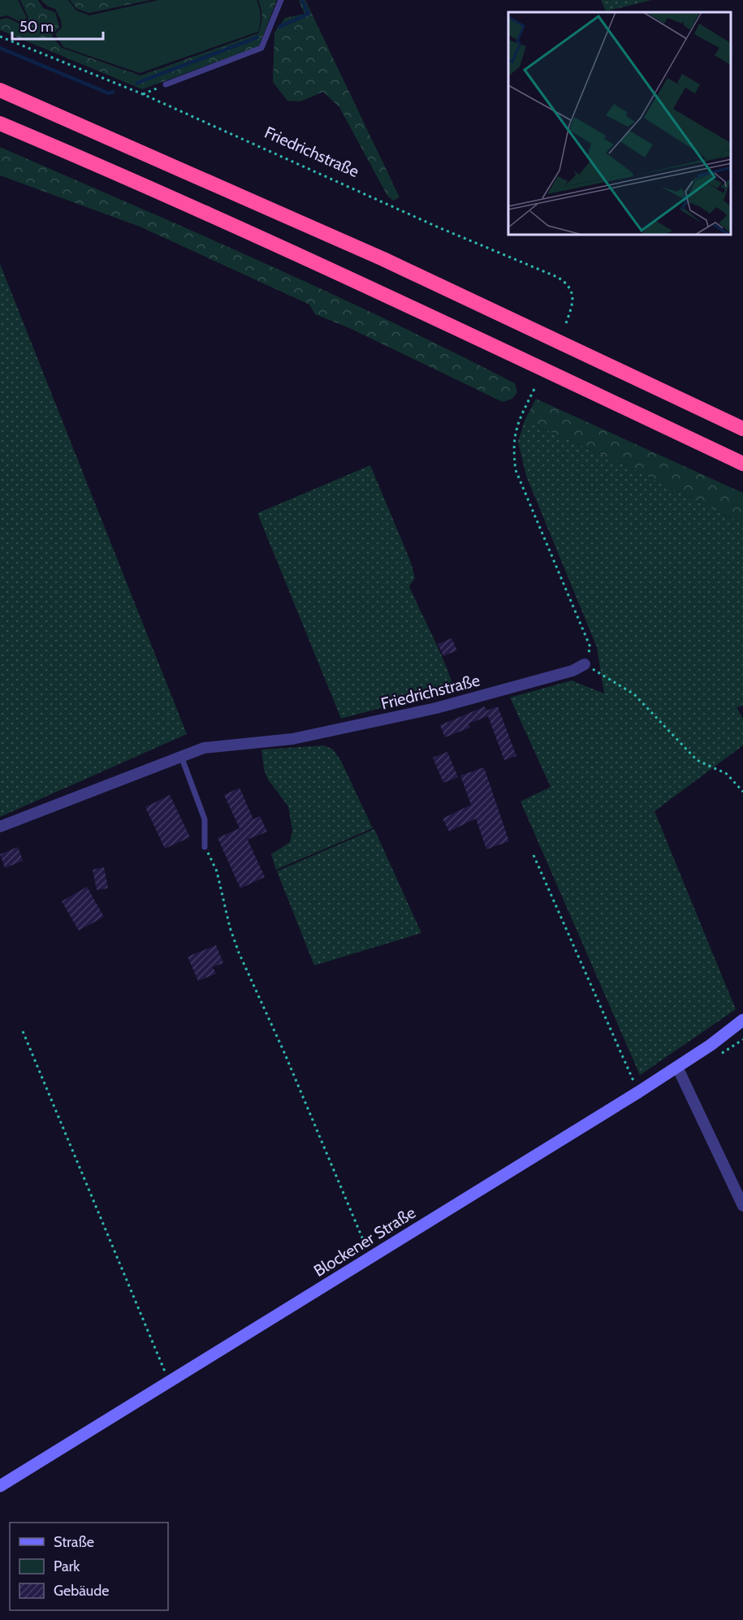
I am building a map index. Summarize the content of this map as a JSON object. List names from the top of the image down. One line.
{"streets":{"street":["Friedrichstraße","Blockener Straße"]},"legend":["Straße","Park","Gebäude"],"scale_bar":"50 m"}
